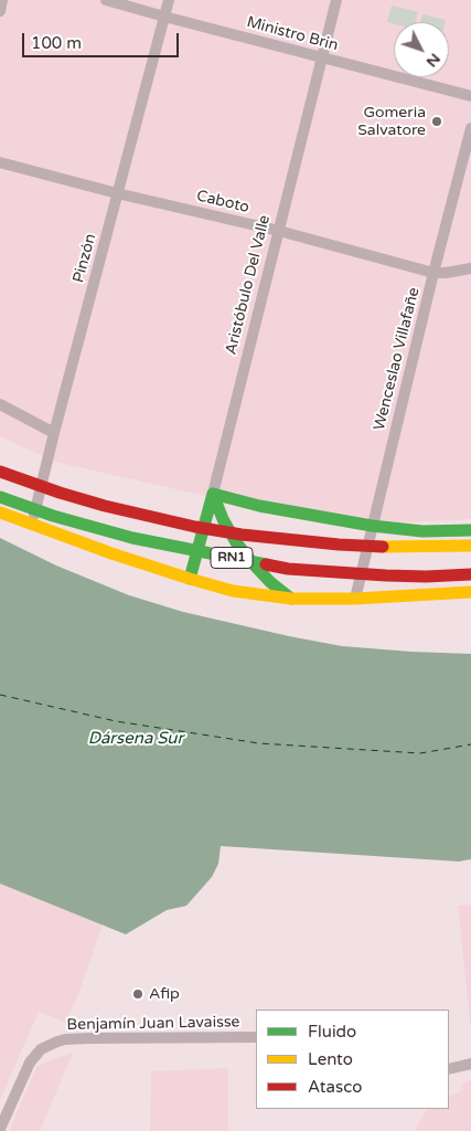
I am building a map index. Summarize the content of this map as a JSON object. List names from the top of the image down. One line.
{"streets":{"main road":["Aristóbulo Del Valle","RN1"],"street":["Ministro Brin","Caboto","Pinzón","Wenceslao Villafañe","Benjamín Juan Lavaisse"]},"crossings":[["Ministro Brin","Pinzón"],["Ministro Brin","Aristóbulo Del Valle"],["Caboto","Pinzón"],["Caboto","Aristóbulo Del Valle"],["Caboto","Wenceslao Villafañe"]],"water":["Dársena Sur"],"places":["Gomeria Salvatore","Afip"],"legend":["Fluido","Lento","Atasco"],"scale_bar":"100 m","north":"bottom right"}
